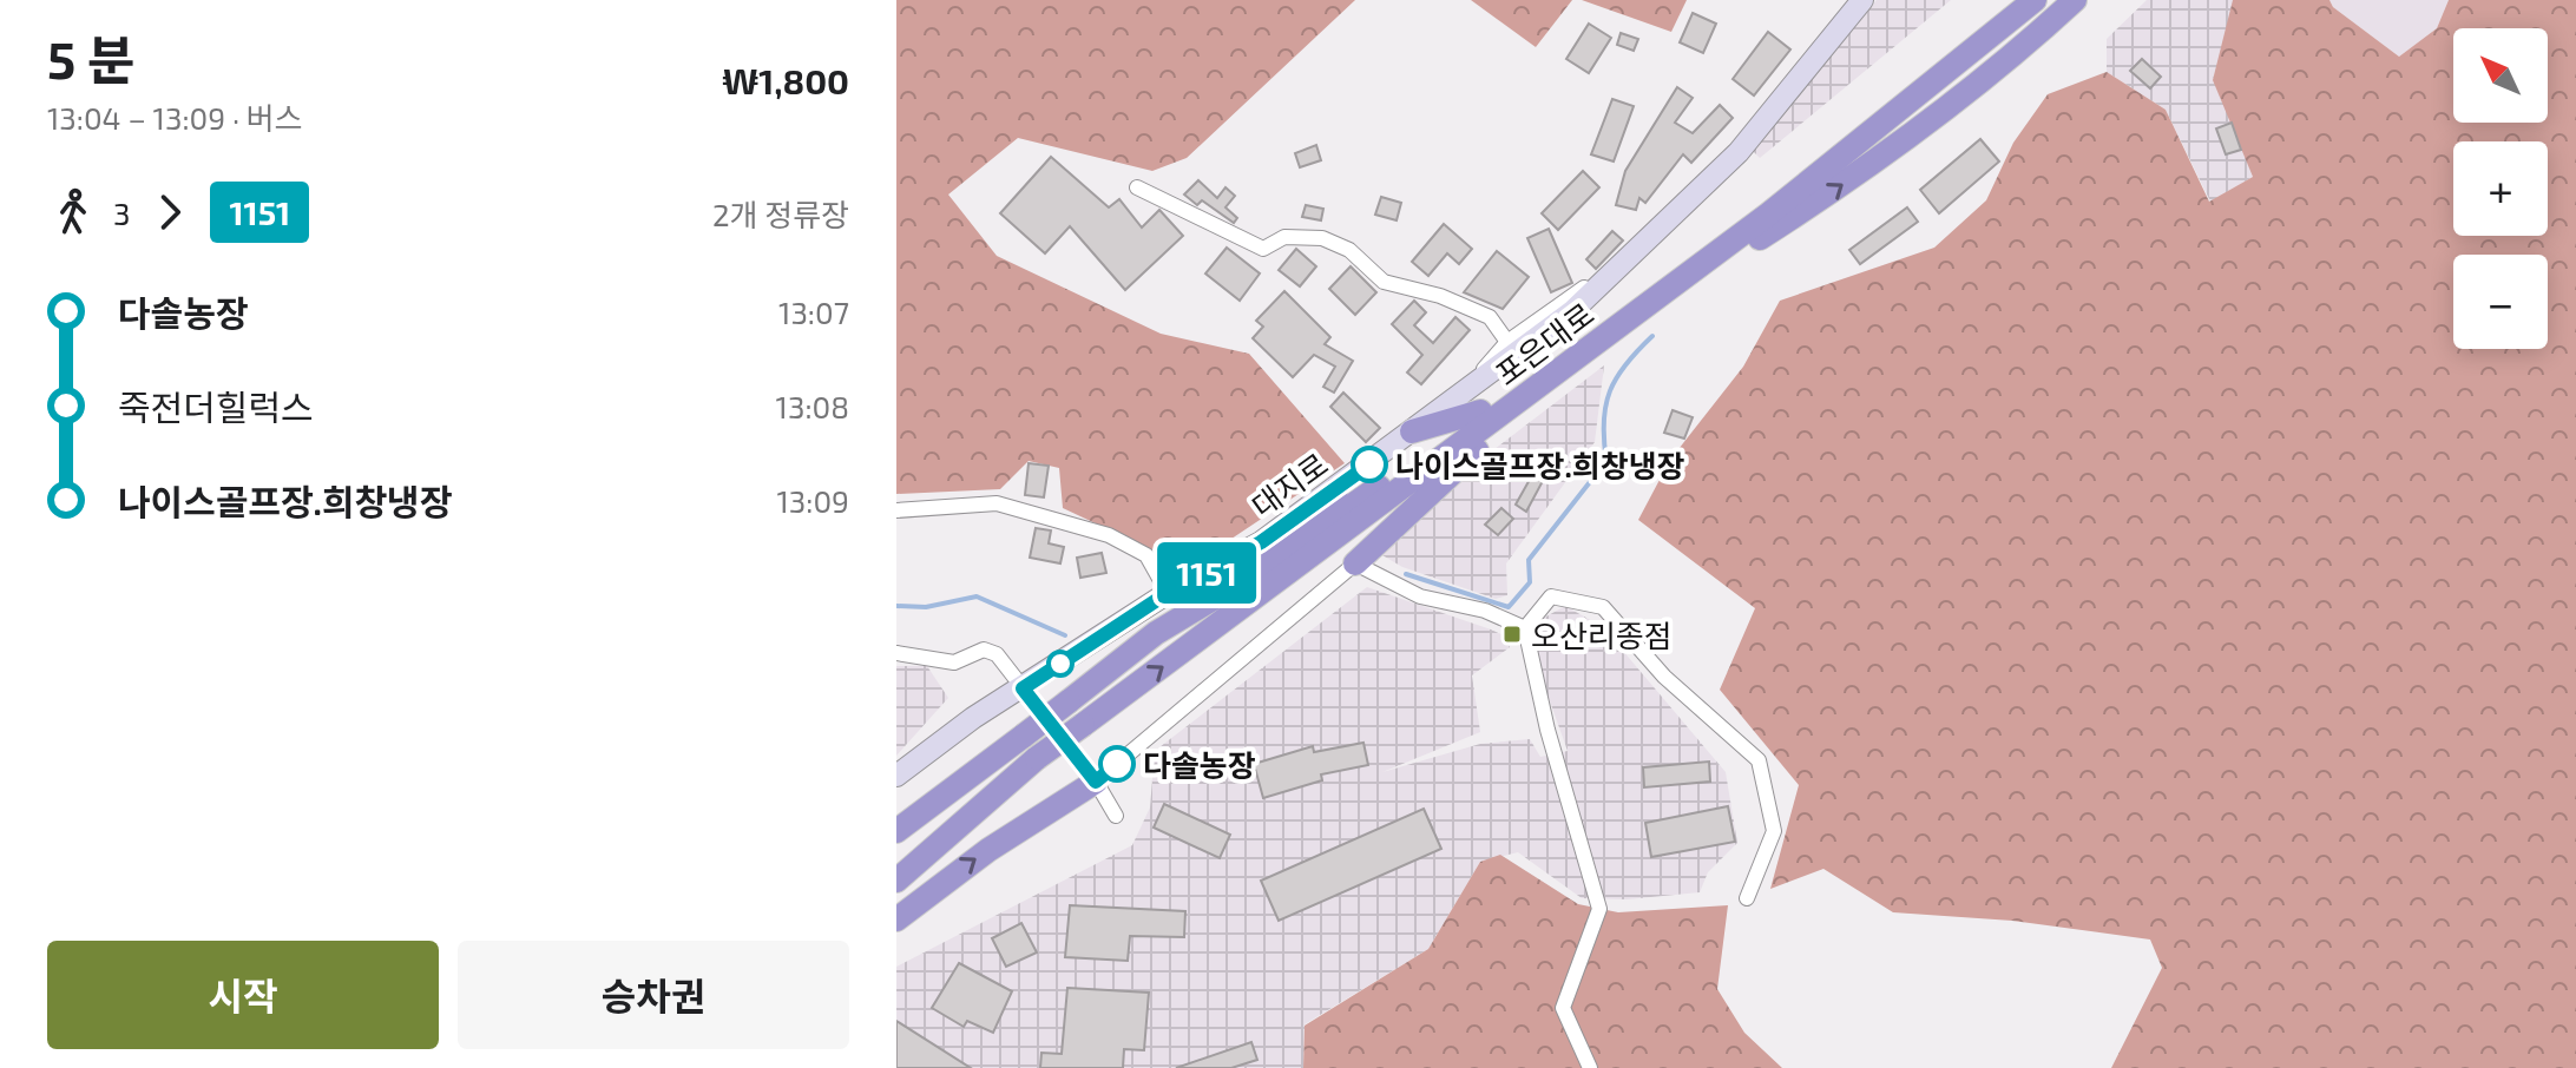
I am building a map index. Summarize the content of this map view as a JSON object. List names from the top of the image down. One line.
{"streets":{"highway":["포은대로"],"main road":["대지로"]},"places":{"other":["나이스골프장.희창냉장","다솔농장"],"transit":["오산리종점"]},"lines":["bus line 1151"],"north":"top left","page":{"heading":["5 분","13:04 – 13:09 · 버스","₩1,800"],"on_map":"1151","map_buttons":["+","−"],"legs":["3","1151","2개 정류장"],"list":[{"name":"다솔농장","value":"13:07"},{"name":"죽전더힐럭스","value":"13:08"},{"name":"나이스골프장.희창냉장","value":"13:09"}],"buttons":["시작","승차권"]}}
